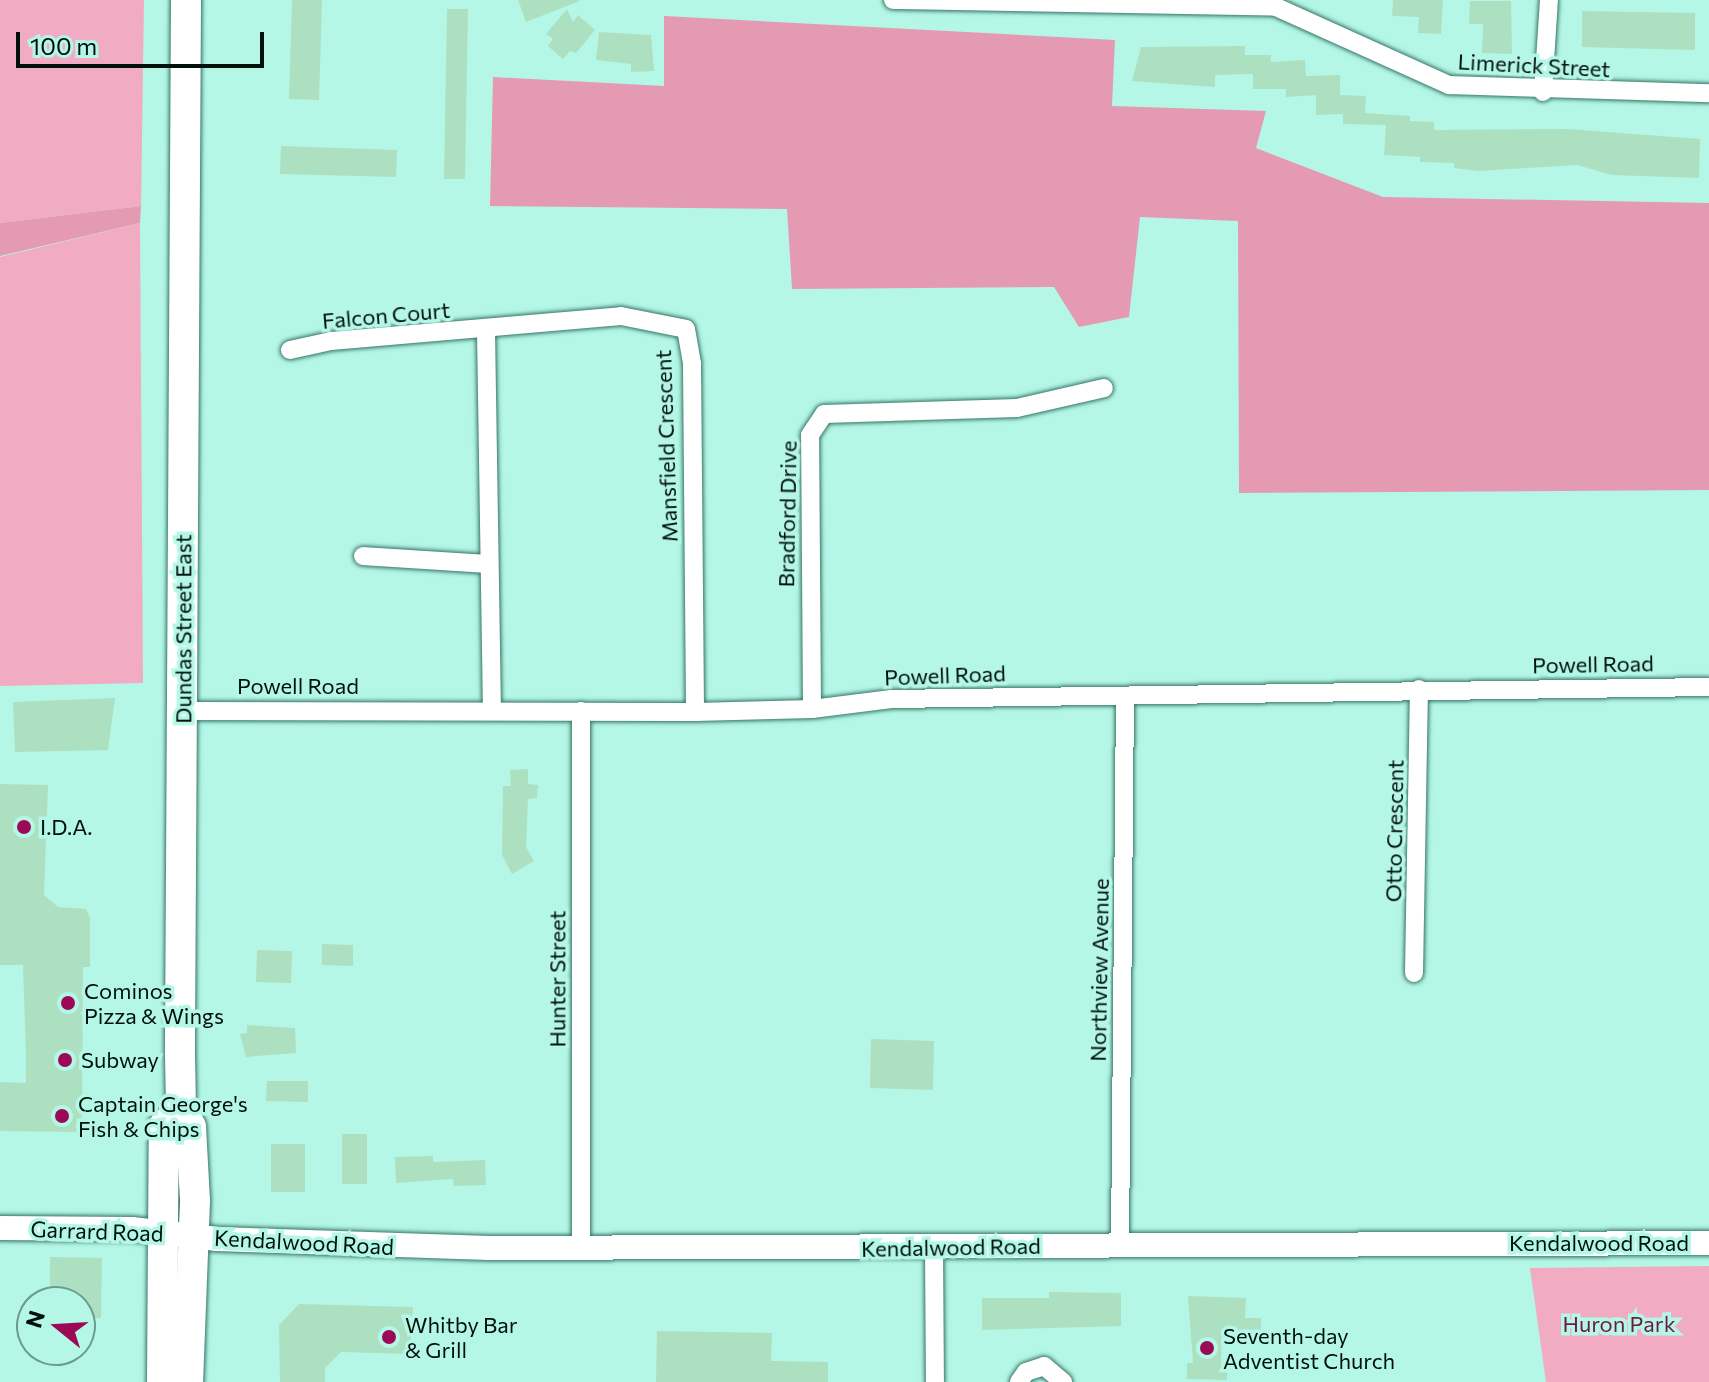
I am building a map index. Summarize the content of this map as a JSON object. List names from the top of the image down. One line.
{"streets":{"main road":["Dundas Street East"],"street":["Limerick Street","Falcon Court","Mansfield Crescent","Bradford Drive","Powell Road","Otto Crescent","Northview Avenue","Hunter Street","Garrard Road","Kendalwood Road"]},"crossings":[["Falcon Court","Mansfield Crescent"],["Mansfield Crescent","Powell Road"],["Bradford Drive","Powell Road"],["Dundas Street East","Powell Road"],["Dundas Street East","Garrard Road"],["Dundas Street East","Kendalwood Road"],["Powell Road","Otto Crescent"],["Powell Road","Northview Avenue"],["Powell Road","Hunter Street"],["Northview Avenue","Kendalwood Road"],["Hunter Street","Kendalwood Road"],["Garrard Road","Kendalwood Road"]],"parks":["Huron Park"],"places":["I.D.A.","Cominos Pizza & Wings","Subway","Captain George's Fish & Chips","Whitby Bar & Grill","Seventh-day Adventist Church"],"scale_bar":"100 m","north":"left"}
